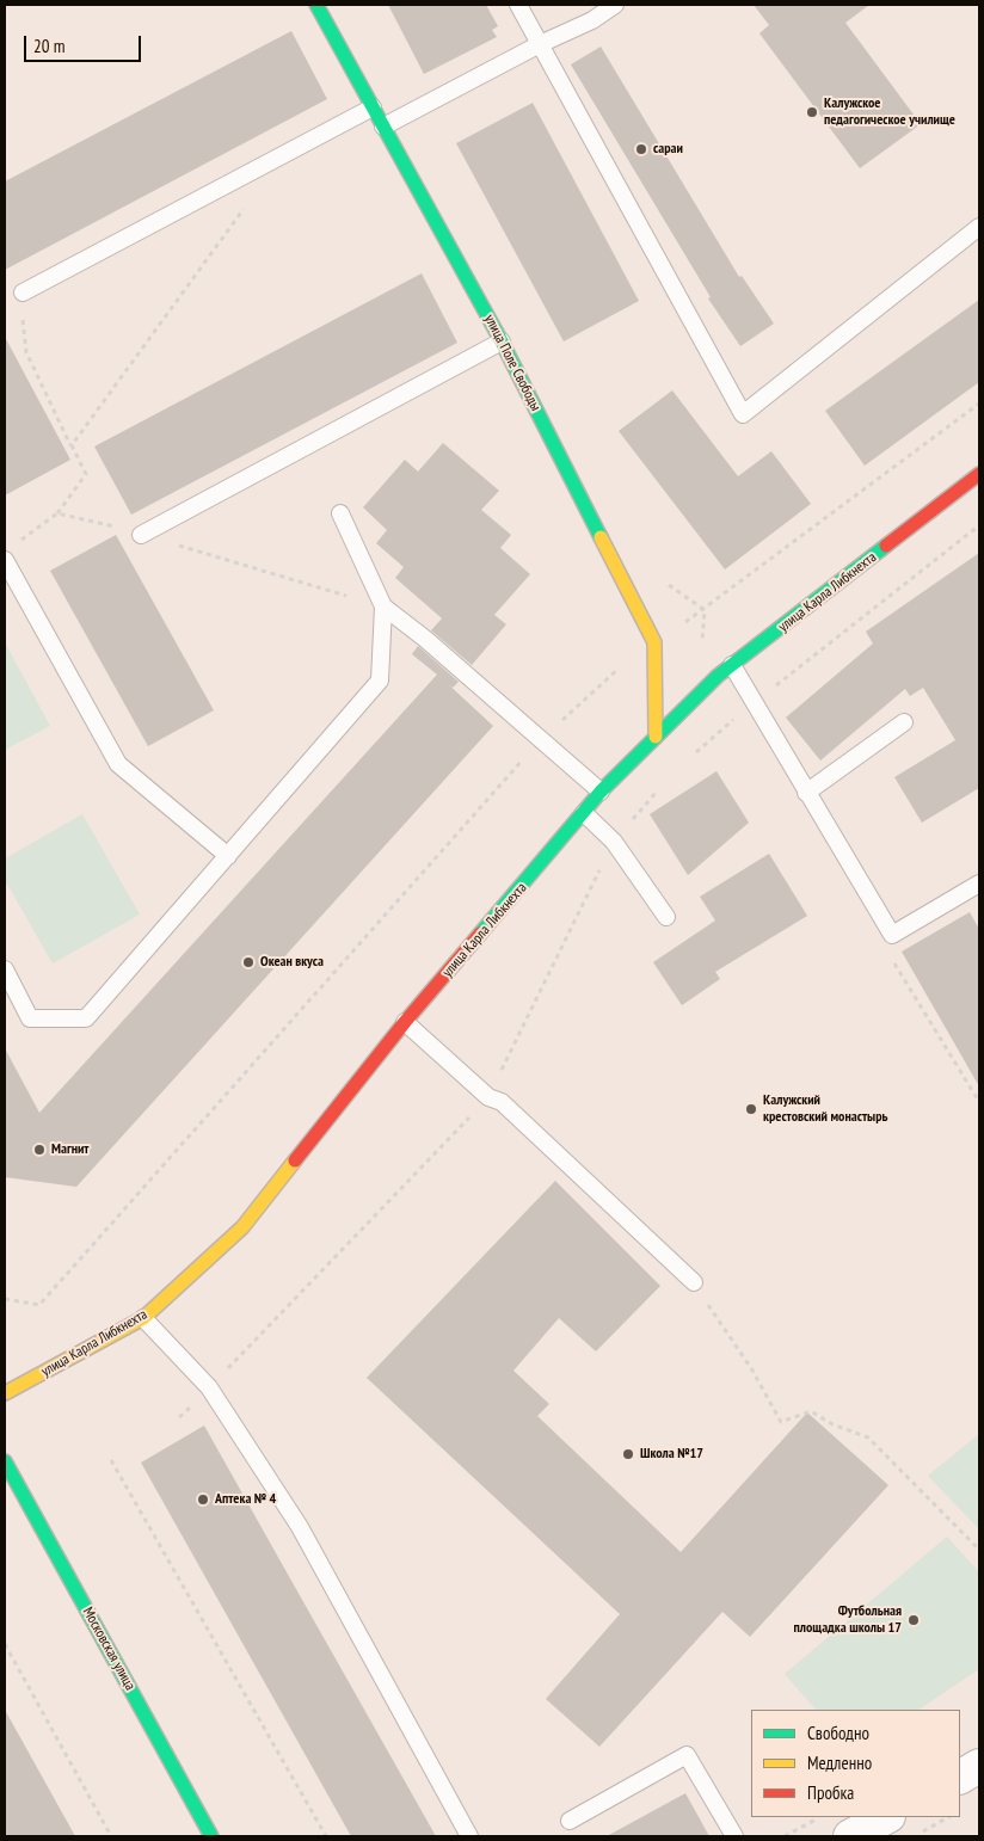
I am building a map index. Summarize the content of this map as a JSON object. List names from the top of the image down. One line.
{"streets":{"street":["улица Поле Свободы","улица Карла Либкнехта","Московская улица"]},"crossings":[["улица Поле Свободы","улица Карла Либкнехта"]],"places":["Калужское педагогическое училище","сараи","Океан вкуса","Калужский крестовский монастырь","Магнит","Школа №17","Аптека № 4","Футбольная площадка школы 17"],"legend":["Свободно","Медленно","Пробка"],"scale_bar":"20 m"}
